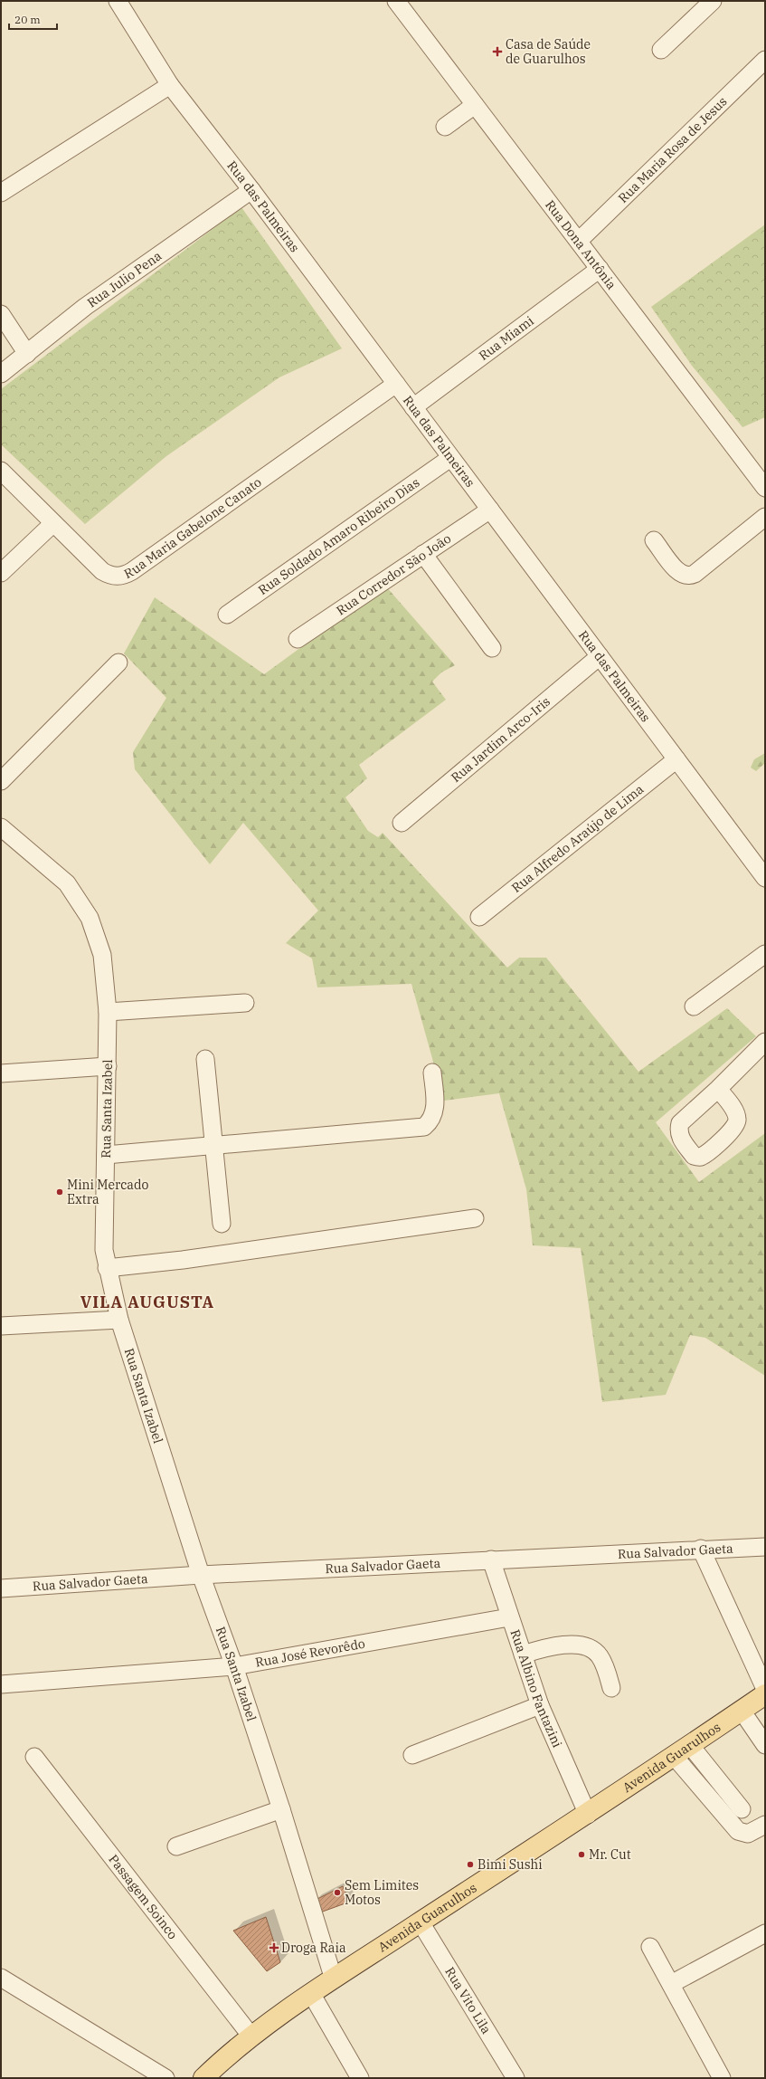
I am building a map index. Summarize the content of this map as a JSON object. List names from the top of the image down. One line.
{"streets":{"main road":["Avenida Guarulhos"],"street":["Rua Maria Rosa de Jesus","Rua das Palmeiras","Rua Dona Antônia","Rua Julio Pena","Rua Miami","Rua Maria Gabelone Canato","Rua Soldado Amaro Ribeiro Dias","Rua Corredor São João","Rua Jardim Arco-Iris","Rua Alfredo Araújo de Lima","Rua Santa Izabel","Rua Salvador Gaeta","Rua José Revorêdo","Rua Albino Fantazini","Passagem Soinco","Rua Vito Lila"]},"crossings":[["Rua Maria Rosa de Jesus","Rua Dona Antônia"],["Rua das Palmeiras","Rua Julio Pena"],["Rua das Palmeiras","Rua Miami"],["Rua das Palmeiras","Rua Maria Gabelone Canato"],["Rua das Palmeiras","Rua Soldado Amaro Ribeiro Dias"],["Rua das Palmeiras","Rua Corredor São João"],["Rua das Palmeiras","Rua Jardim Arco-Iris"],["Rua das Palmeiras","Rua Alfredo Araújo de Lima"],["Rua Dona Antônia","Rua Miami"],["Rua Santa Izabel","Rua Salvador Gaeta"],["Rua Santa Izabel","Rua José Revorêdo"],["Rua Santa Izabel","Avenida Guarulhos"],["Rua Salvador Gaeta","Rua Albino Fantazini"],["Rua José Revorêdo","Rua Albino Fantazini"],["Rua Albino Fantazini","Avenida Guarulhos"],["Avenida Guarulhos","Passagem Soinco"],["Avenida Guarulhos","Rua Vito Lila"]],"districts":["VILA AUGUSTA"],"places":{"health":["Casa de Saúde de Guarulhos","Droga Raia"],"other":["Mini Mercado Extra","Mr. Cut","Bimi Sushi","Sem Limites Motos"]},"scale_bar":"20 m"}
